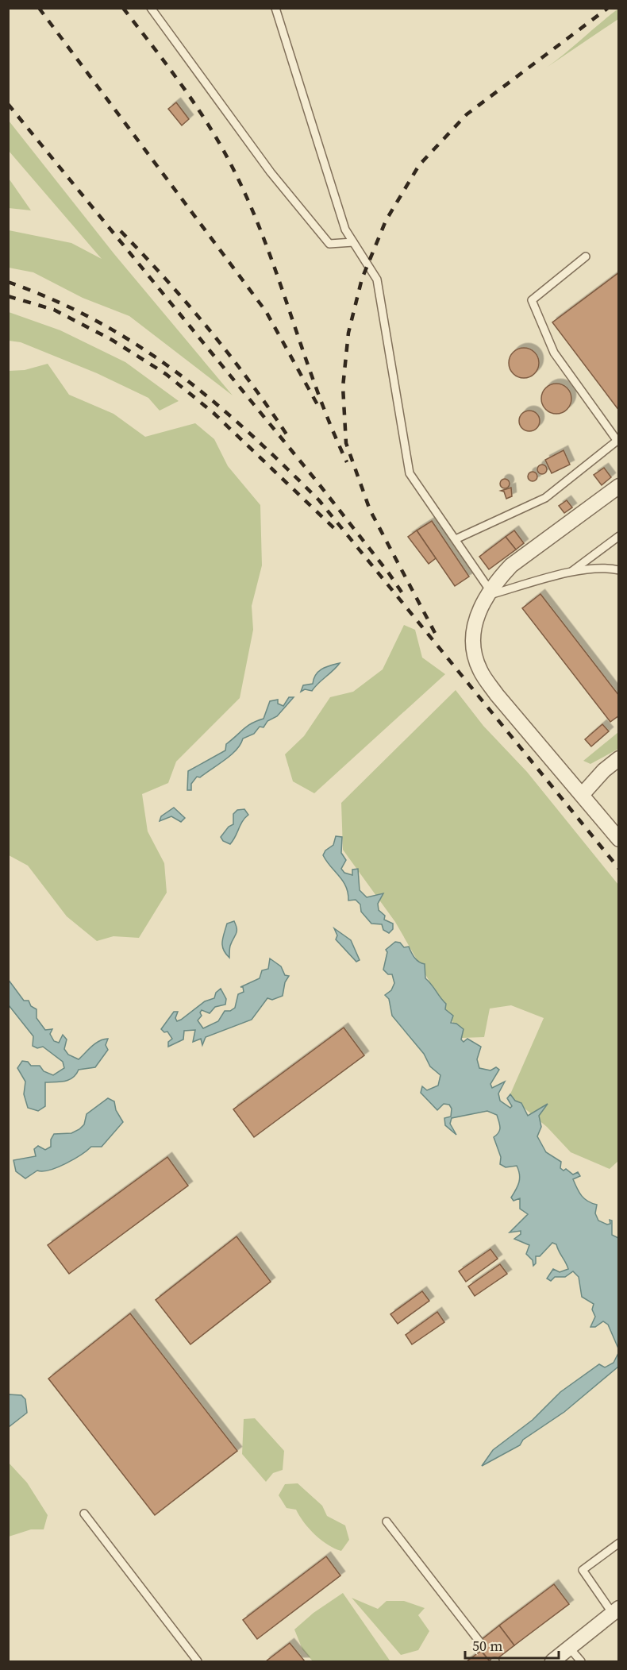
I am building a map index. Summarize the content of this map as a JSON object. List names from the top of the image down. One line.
{"scale_bar":"50 m"}
